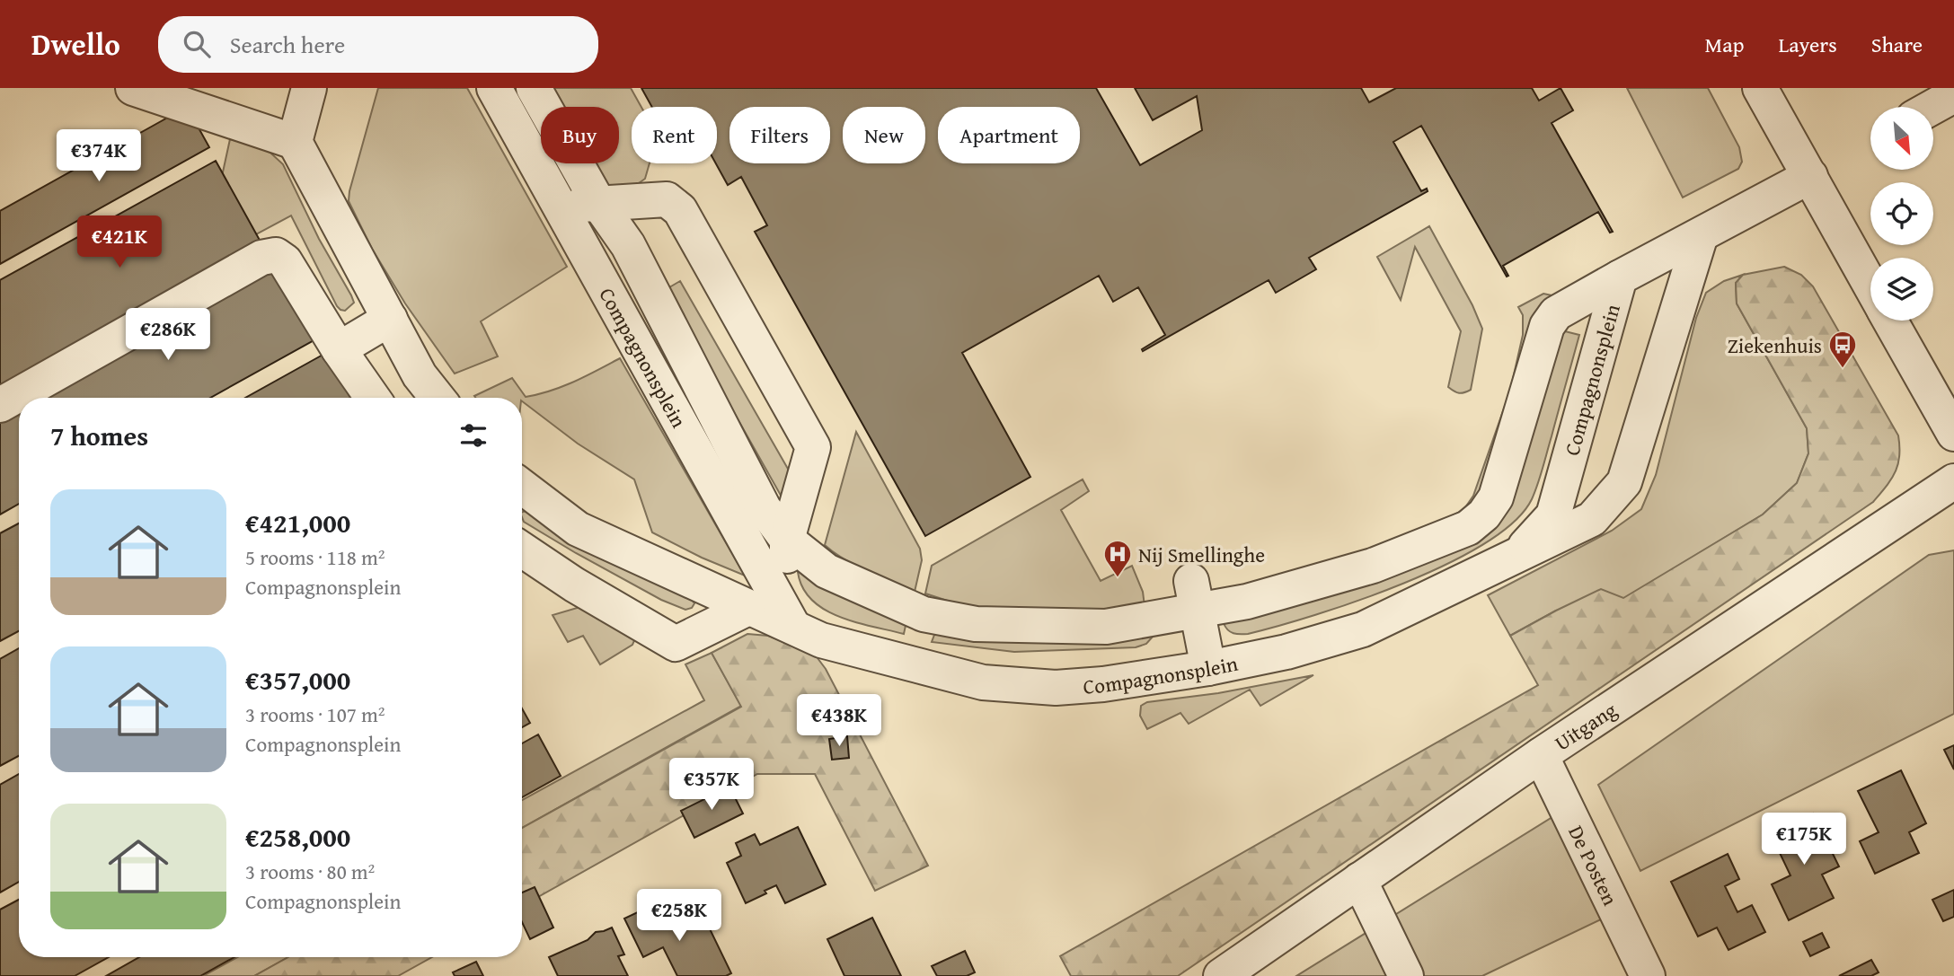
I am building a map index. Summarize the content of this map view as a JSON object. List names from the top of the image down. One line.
{"streets":{"street":["Compagnonsplein","Uitgang","De Posten"]},"crossings":[["Uitgang","De Posten"]],"places":{"bus stop":["Ziekenhuis"],"hospital":["Nij Smellinghe"]},"north":"bottom right","page":{"header":"Dwello","search":"Search here","nav":["Map","Layers","Share"],"chip":["Buy","Rent","Filters","New","Apartment"],"price":["€374K","€421K","€286K","€438K","€357K","€175K","€258K"],"heading":"7 homes","list":[{"name":"€421,000","note":"5 rooms · 118 m² · Compagnonsplein"},{"name":"€357,000","note":"3 rooms · 107 m² · Compagnonsplein"},{"name":"€258,000","note":"3 rooms · 80 m² · Compagnonsplein"}]}}
